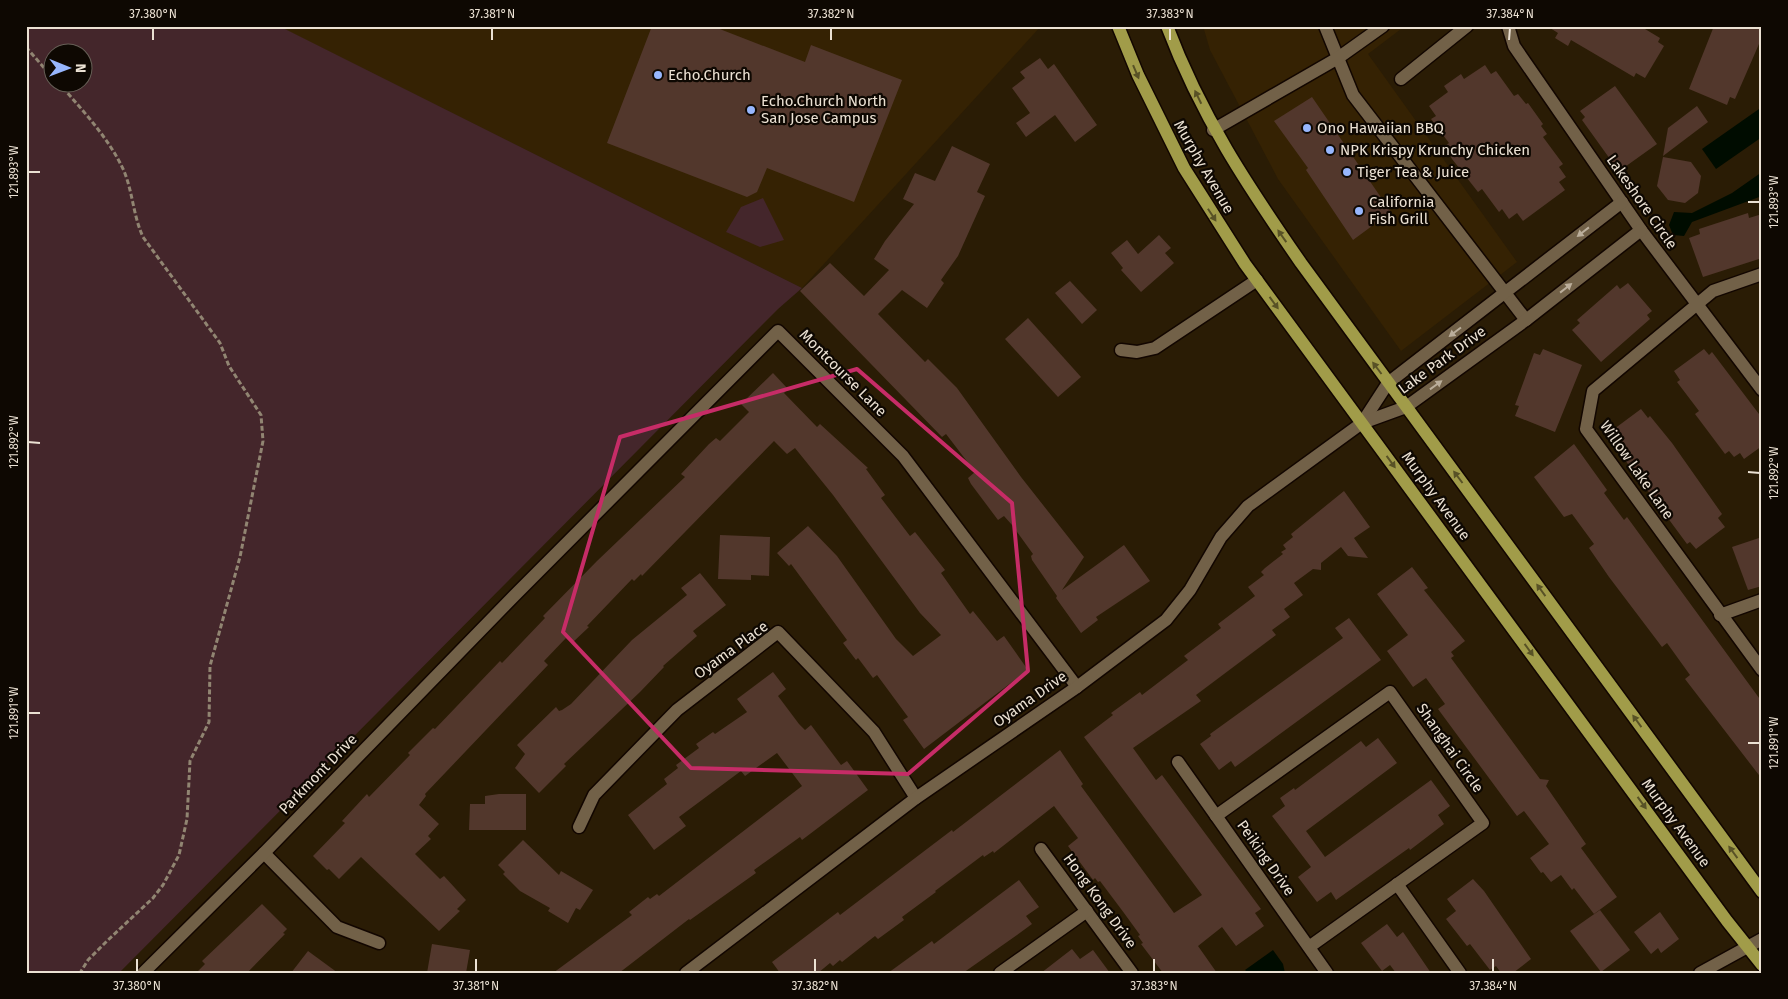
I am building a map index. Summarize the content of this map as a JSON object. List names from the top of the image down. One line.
{"streets":{"main road":["Murphy Avenue"],"street":["Lakeshore Circle","Lake Park Drive","Montcourse Lane","Willow Lake Lane","Oyama Place","Oyama Drive","Shanghai Circle","Parkmont Drive","Peiking Drive","Hong Kong Drive"]},"crossings":[["Murphy Avenue","Lake Park Drive"],["Murphy Avenue","Oyama Drive"],["Lakeshore Circle","Lake Park Drive"],["Lakeshore Circle","Willow Lake Lane"],["Lake Park Drive","Oyama Drive"],["Montcourse Lane","Oyama Drive"],["Montcourse Lane","Parkmont Drive"],["Oyama Place","Oyama Drive"],["Shanghai Circle","Peiking Drive"]],"places":["Echo.Church","Echo.Church North San Jose Campus","Ono Hawaiian BBQ","NPK Krispy Krunchy Chicken","Tiger Tea & Juice","California Fish Grill"],"north":"right","coordinates":["37.380°N","37.381°N","37.382°N","37.383°N","37.384°N","121.893°W","121.892°W","121.891°W"]}
